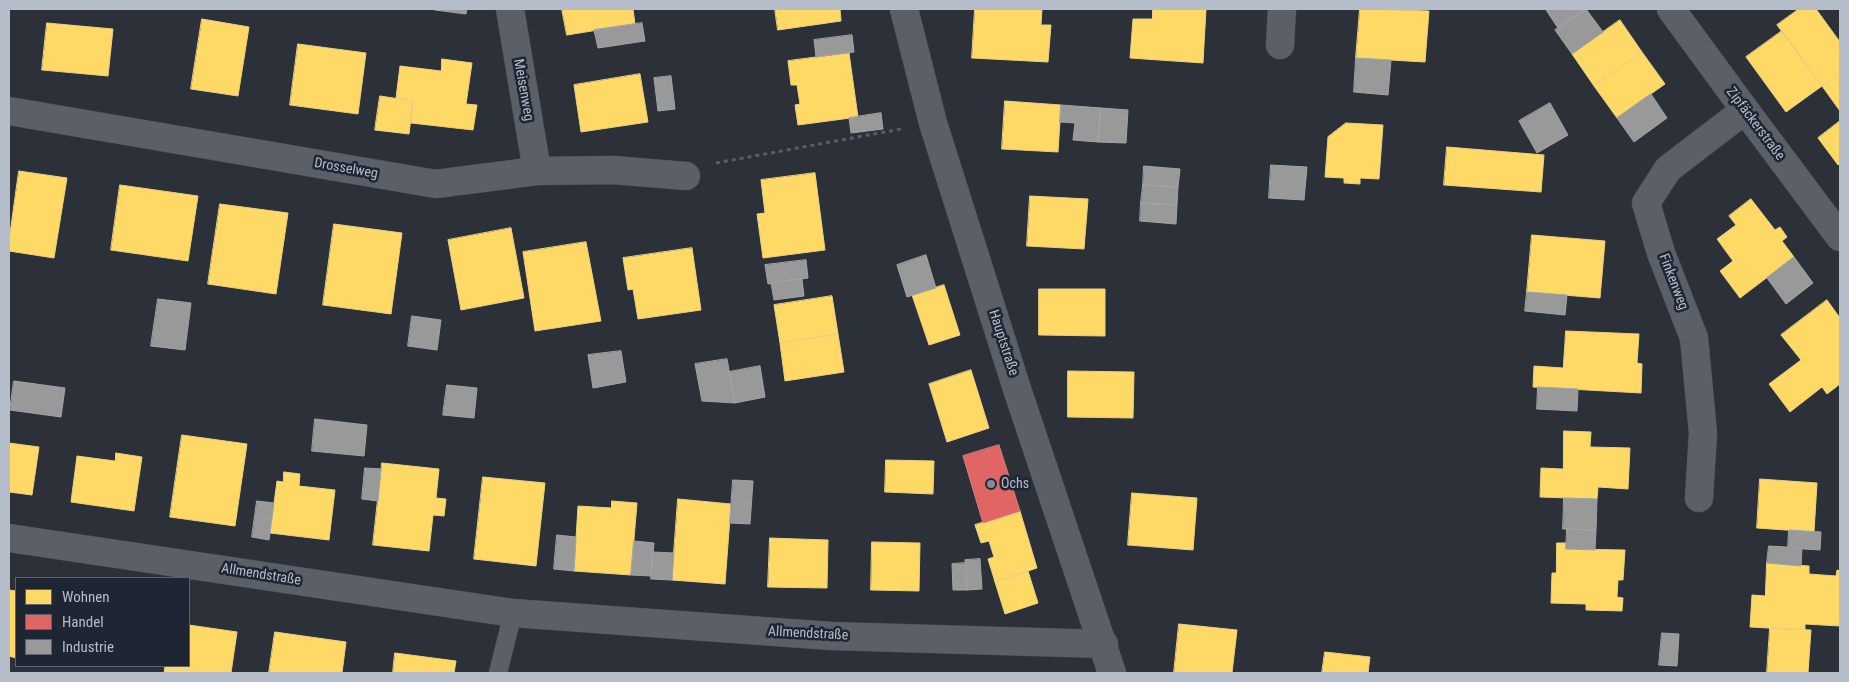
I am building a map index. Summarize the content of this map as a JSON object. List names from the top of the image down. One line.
{"streets":{"street":["Meisenweg","Zipfäckerstraße","Drosselweg","Finkenweg","Hauptstraße","Allmendstraße"]},"crossings":[["Meisenweg","Drosselweg"],["Zipfäckerstraße","Finkenweg"],["Hauptstraße","Allmendstraße"]],"places":["Ochs"],"legend":["Wohnen","Handel","Industrie"]}
